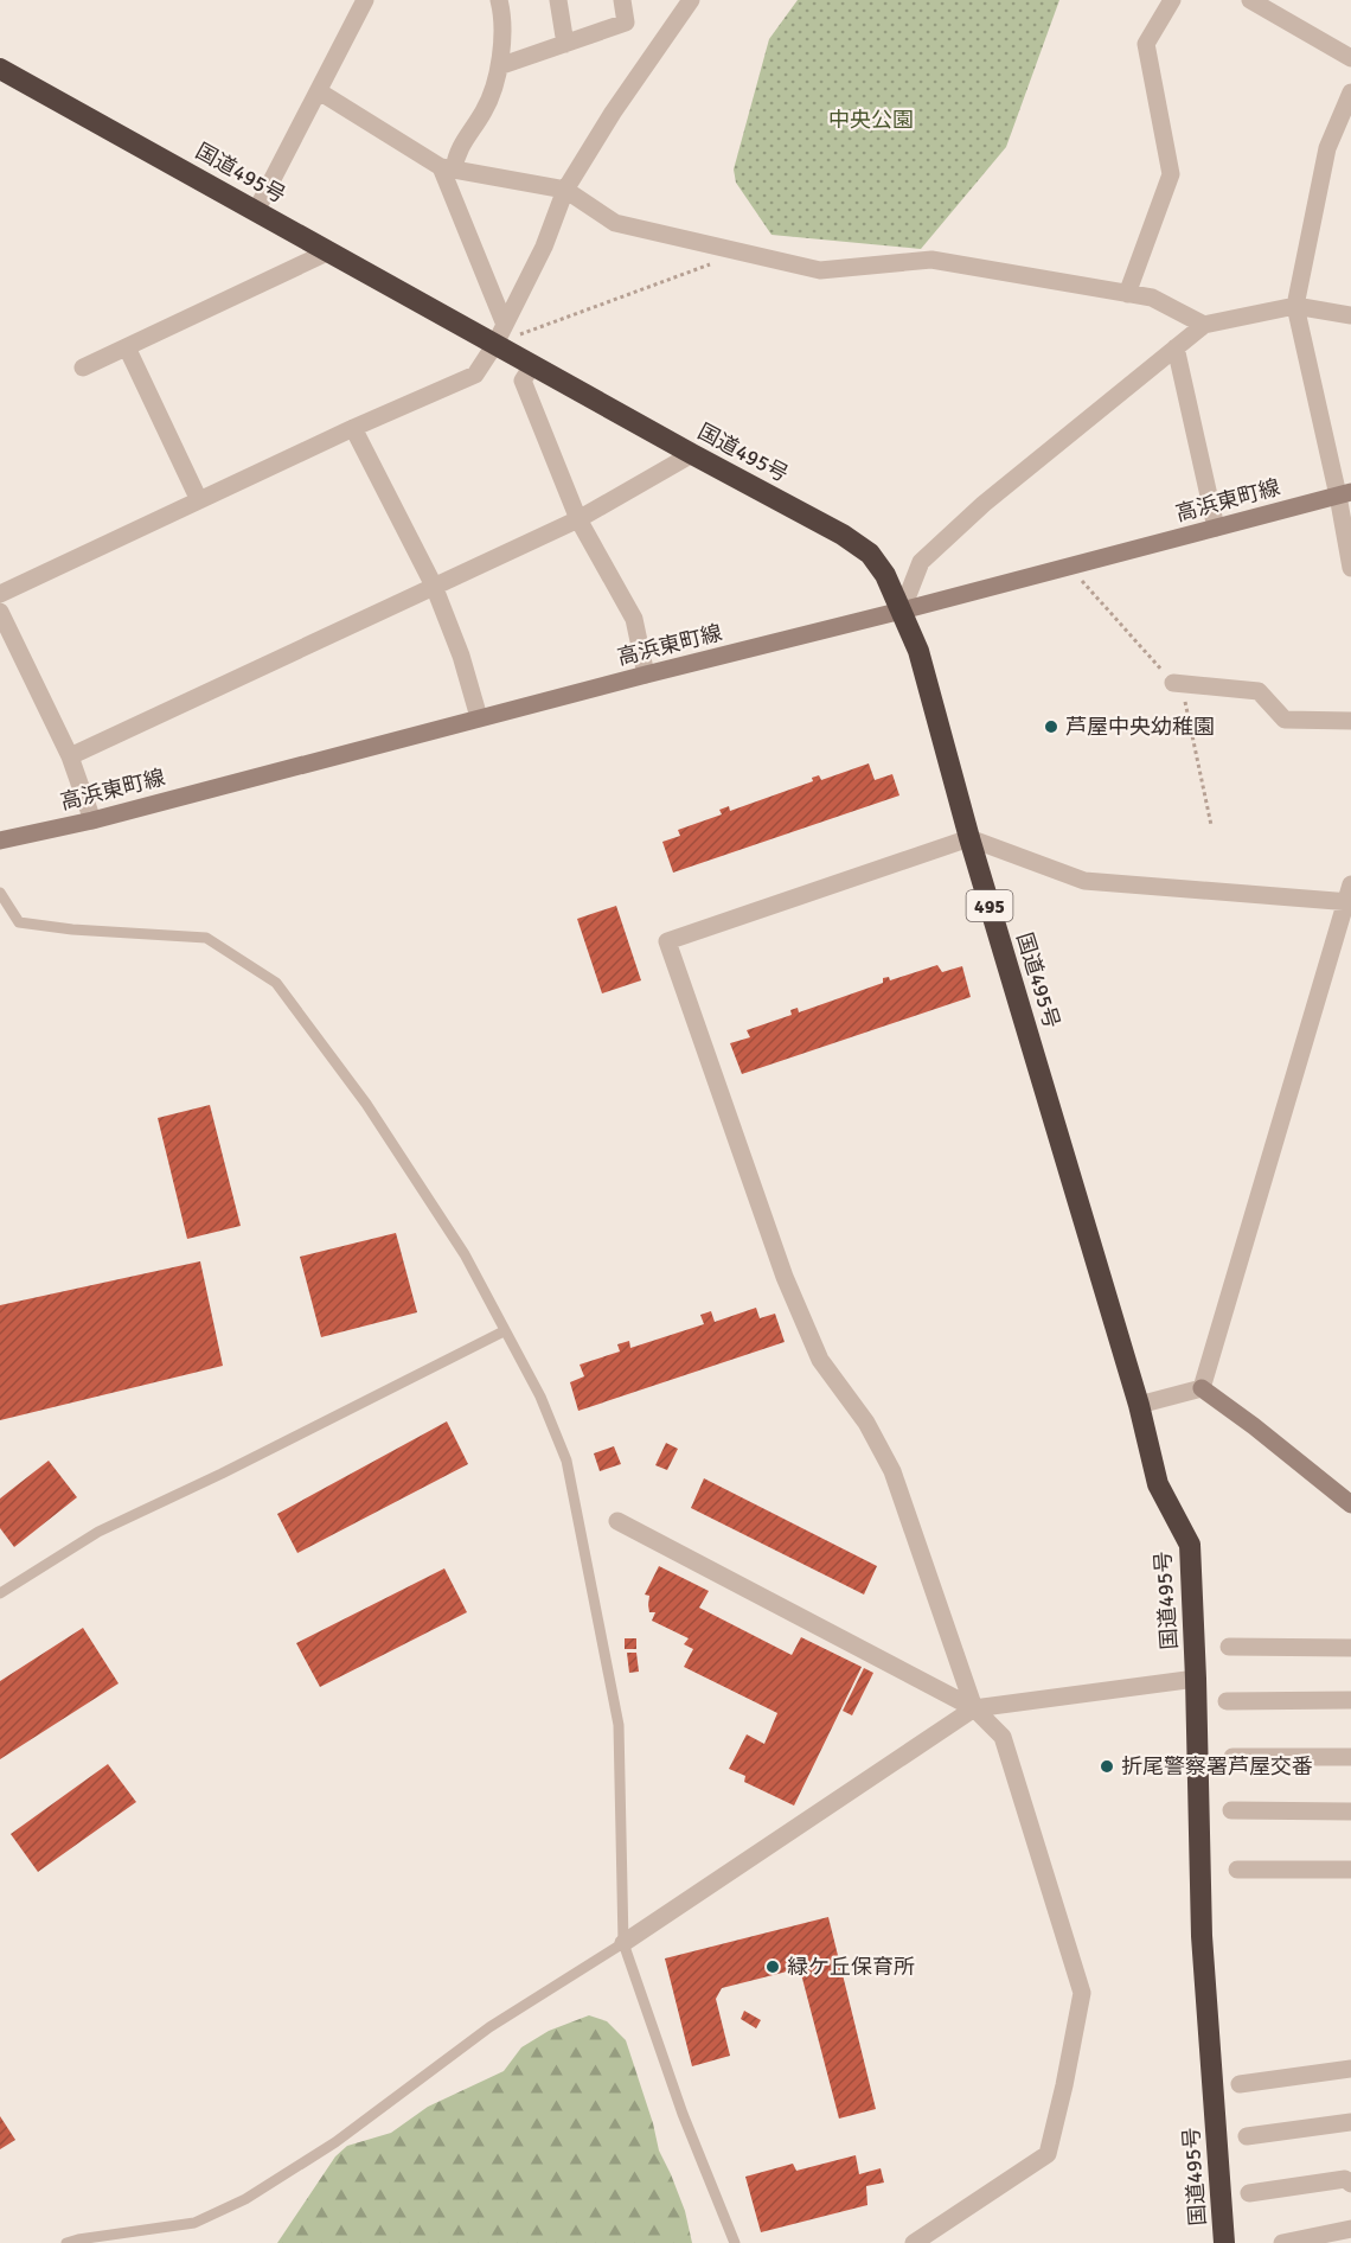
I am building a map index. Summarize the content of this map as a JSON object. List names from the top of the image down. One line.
{"streets":{"highway":["国道495号","495"],"main road":["高浜東町線"]},"crossings":[["国道495号","高浜東町線"]],"parks":["中央公園"],"places":["芦屋中央幼稚園","折尾警察署芦屋交番","緑ケ丘保育所"]}
